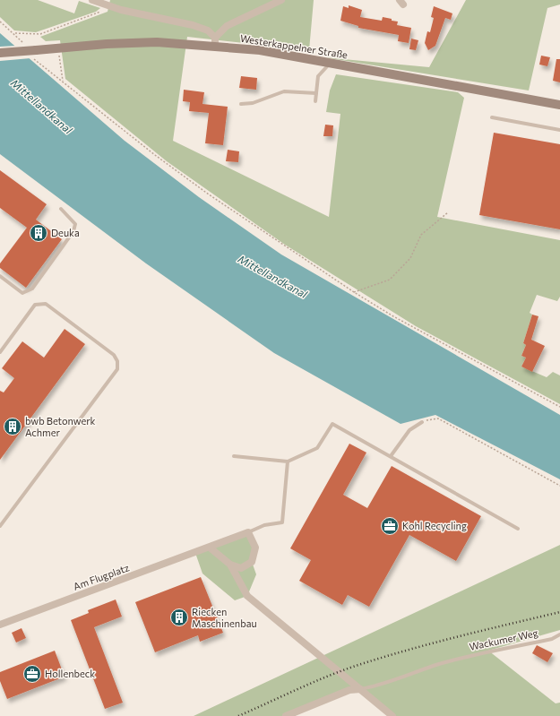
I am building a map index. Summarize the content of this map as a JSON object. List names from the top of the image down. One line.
{"streets":{"main road":["Westerkappelner Straße"],"street":["Am Flugplatz"],"lane":["Wackumer Weg"]},"water":["Mittellandkanal"],"places":{"building":["Deuka","bwb Betonwerk Achmer","Riecken Maschinenbau"],"office":["Kohl Recycling","Hollenbeck"]}}
